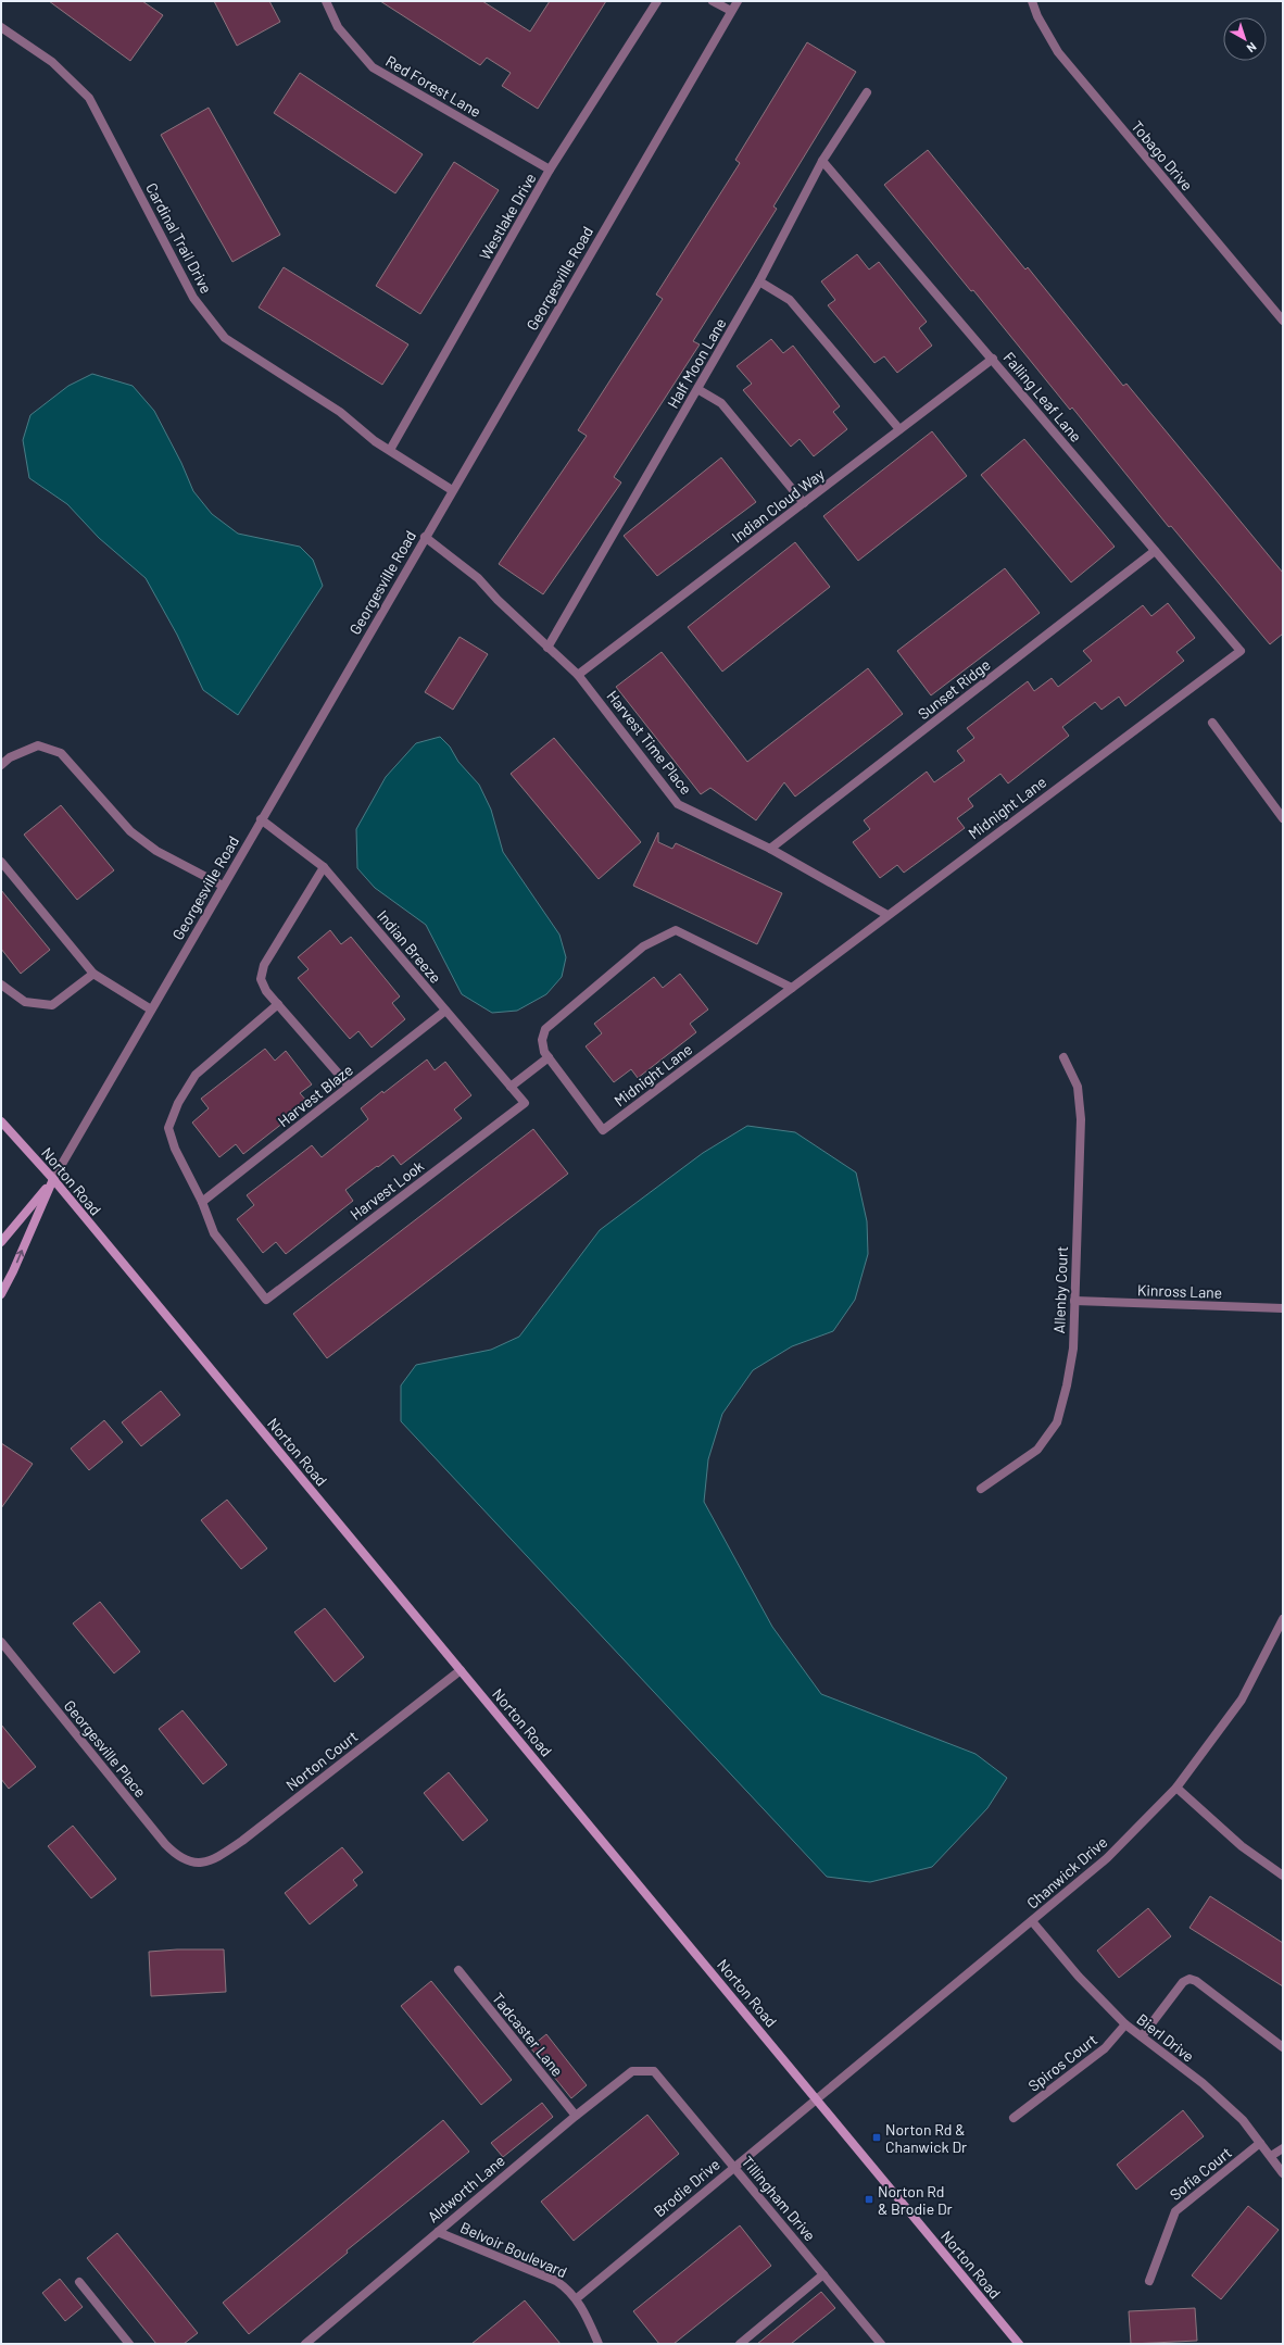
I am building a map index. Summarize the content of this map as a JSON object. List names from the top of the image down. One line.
{"streets":{"main road":["Georgesville Road","Norton Road"],"street":["Red Forest Lane","Tobago Drive","Westlake Drive","Cardinal Trail Drive","Half Moon Lane","Falling Leaf Lane","Indian Cloud Way","Sunset Ridge","Harvest Time Place","Midnight Lane","Indian Breeze","Harvest Blaze","Harvest Look","Allenby Court","Kinross Lane","Georgesville Place","Norton Court","Chanwick Drive","Tadcaster Lane","Bierl Drive","Spiros Court","Sofia Court","Brodie Drive","Aldworth Lane","Tillingham Drive","Belvoir Boulevard"]},"crossings":[["Red Forest Lane","Westlake Drive"],["Westlake Drive","Cardinal Trail Drive"],["Cardinal Trail Drive","Georgesville Road"],["Georgesville Road","Harvest Time Place"],["Georgesville Road","Indian Breeze"],["Georgesville Road","Norton Road"],["Half Moon Lane","Falling Leaf Lane"],["Half Moon Lane","Harvest Time Place"],["Falling Leaf Lane","Indian Cloud Way"],["Falling Leaf Lane","Sunset Ridge"],["Falling Leaf Lane","Midnight Lane"],["Indian Cloud Way","Harvest Time Place"],["Sunset Ridge","Harvest Time Place"],["Harvest Time Place","Midnight Lane"],["Indian Breeze","Harvest Blaze"],["Indian Breeze","Harvest Look"],["Harvest Blaze","Harvest Look"],["Norton Road","Norton Court"],["Norton Road","Chanwick Drive"],["Norton Road","Brodie Drive"],["Allenby Court","Kinross Lane"],["Georgesville Place","Norton Court"],["Chanwick Drive","Bierl Drive"],["Chanwick Drive","Brodie Drive"],["Tadcaster Lane","Aldworth Lane"],["Bierl Drive","Spiros Court"],["Bierl Drive","Sofia Court"],["Brodie Drive","Tillingham Drive"],["Brodie Drive","Belvoir Boulevard"],["Aldworth Lane","Tillingham Drive"],["Aldworth Lane","Belvoir Boulevard"]],"places":{"transit":["Norton Rd & Chanwick Dr","Norton Rd & Brodie Dr"]},"north":"bottom right"}
